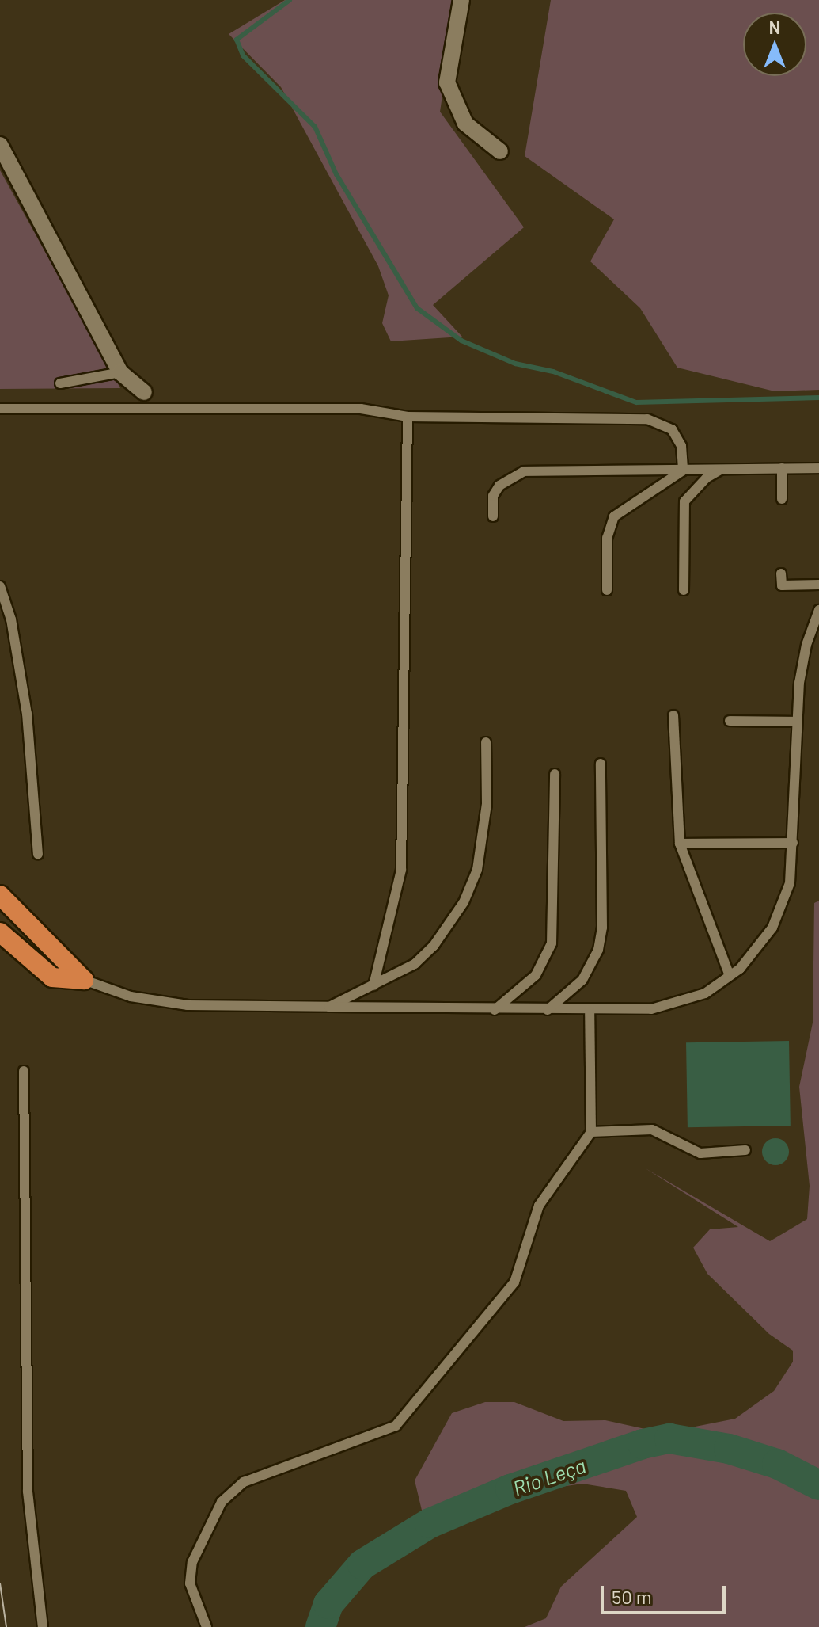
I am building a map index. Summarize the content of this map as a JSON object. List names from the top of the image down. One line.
{"water":["Rio Leça"],"scale_bar":"50 m","north":"top"}
